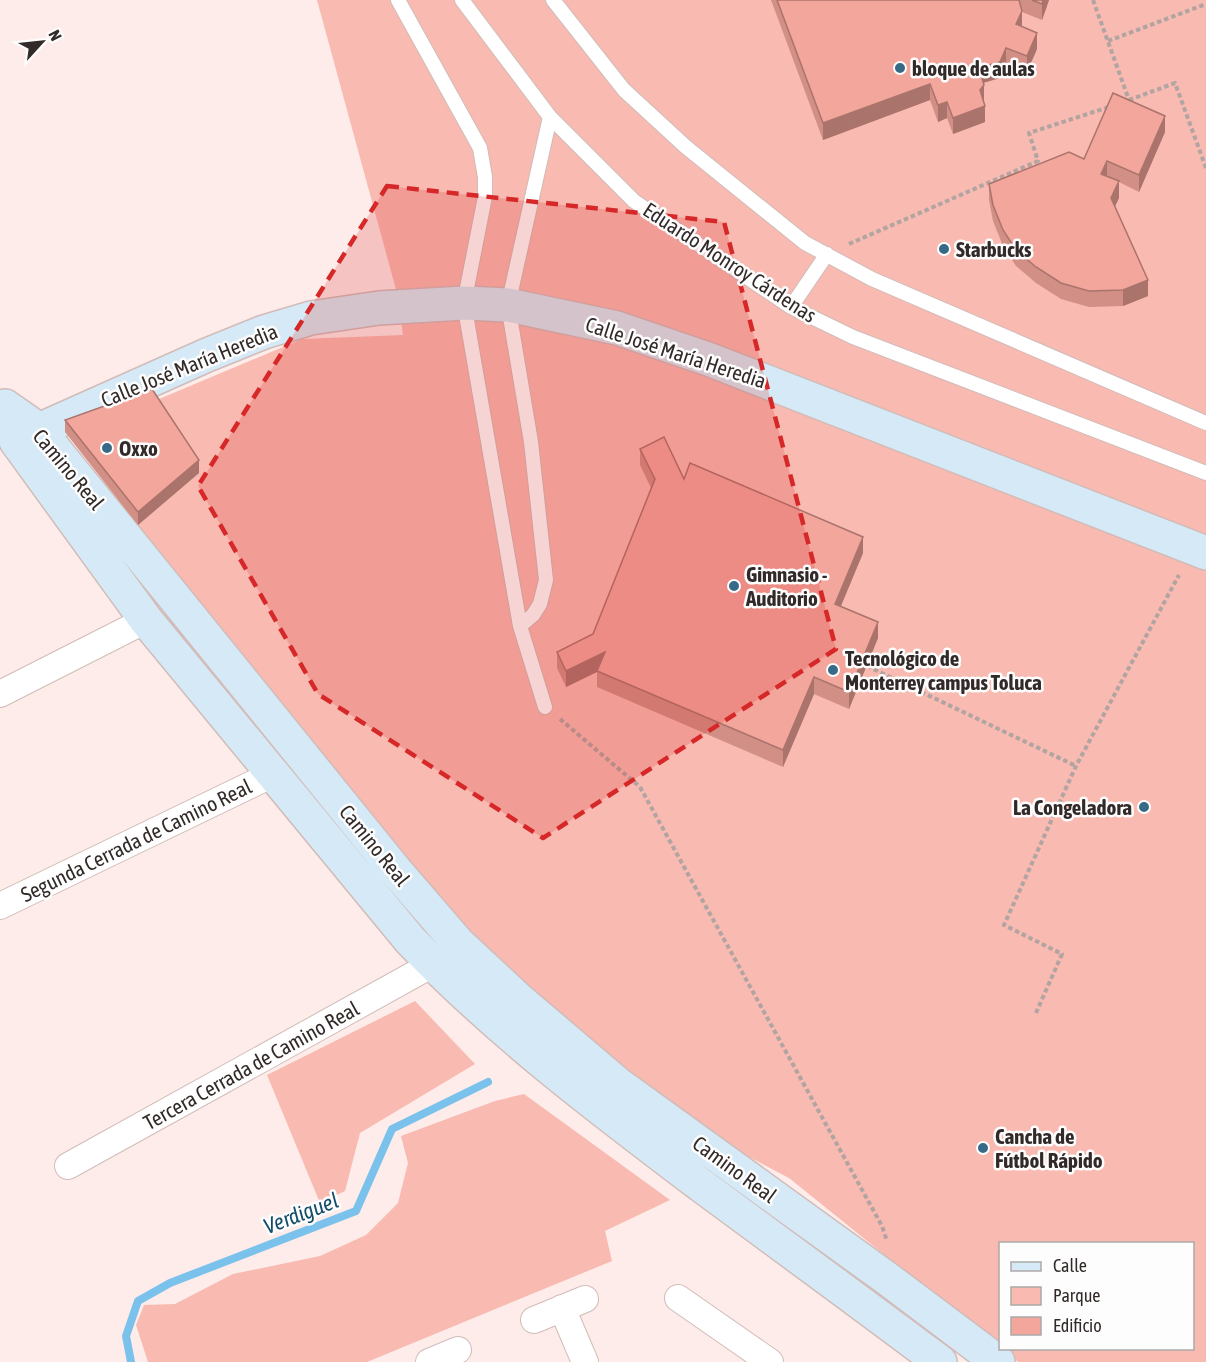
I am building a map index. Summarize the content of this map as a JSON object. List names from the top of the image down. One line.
{"streets":{"main road":["Calle José María Heredia","Camino Real"],"street":["Segunda Cerrada de Camino Real","Tercera Cerrada de Camino Real"],"lane":["Eduardo Monroy Cárdenas"]},"crossings":[["Calle José María Heredia","Camino Real"],["Camino Real","Segunda Cerrada de Camino Real"],["Camino Real","Tercera Cerrada de Camino Real"]],"water":["Verdiguel"],"places":["bloque de aulas","Starbucks","Oxxo","Gimnasio - Auditorio","Tecnológico de Monterrey campus Toluca","La Congeladora","Cancha de Fútbol Rápido"],"legend":["Calle","Parque","Edificio"],"north":"top right"}
